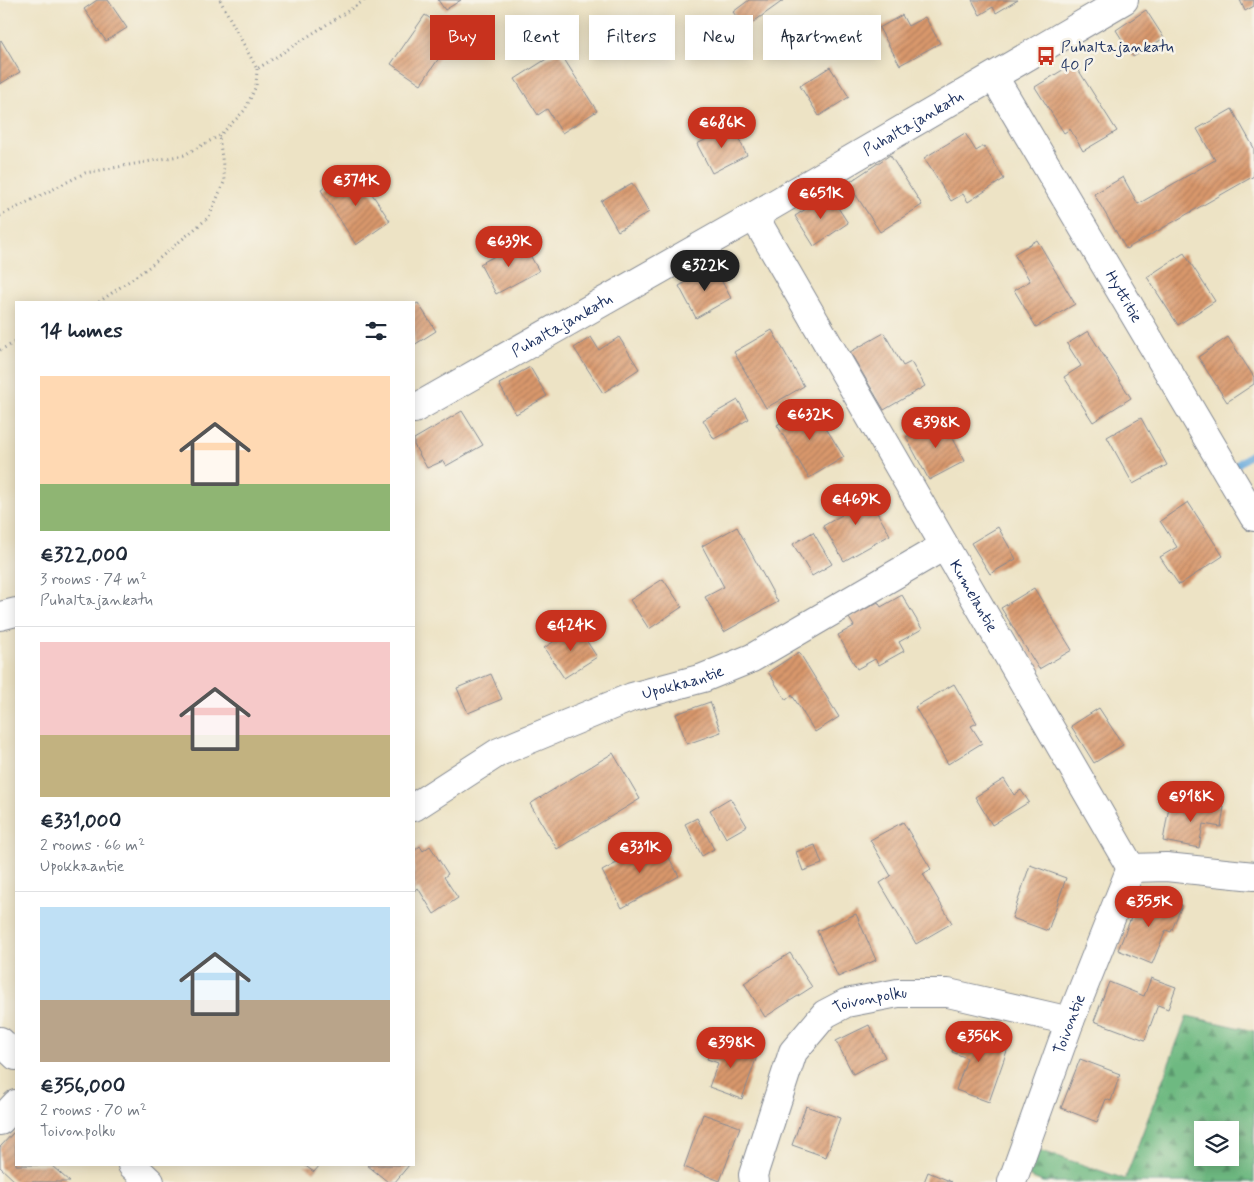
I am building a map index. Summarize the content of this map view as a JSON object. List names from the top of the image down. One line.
{"streets":{"street":["Puhaltajankatu","Hyttitie","Kumelantie","Upokkaantie","Toivonpolku","Toivontie"]},"crossings":[["Puhaltajankatu","Hyttitie"],["Puhaltajankatu","Kumelantie"],["Kumelantie","Upokkaantie"],["Kumelantie","Toivontie"],["Toivonpolku","Toivontie"]],"places":{"bus stop":["Puhaltajankatu 40 P"]},"page":{"chip":["Buy","Rent","Filters","New","Apartment"],"price":["€686K","€374K","€651K","€639K","€322K","€632K","€398K","€469K","€424K","€918K","€331K","€355K","€356K","€398K"],"heading":"14 homes","list":[{"name":"€322,000","note":"3 rooms · 74 m² · Puhaltajankatu"},{"name":"€331,000","note":"2 rooms · 66 m² · Upokkaantie"},{"name":"€356,000","note":"2 rooms · 70 m² · Toivonpolku"}]}}
